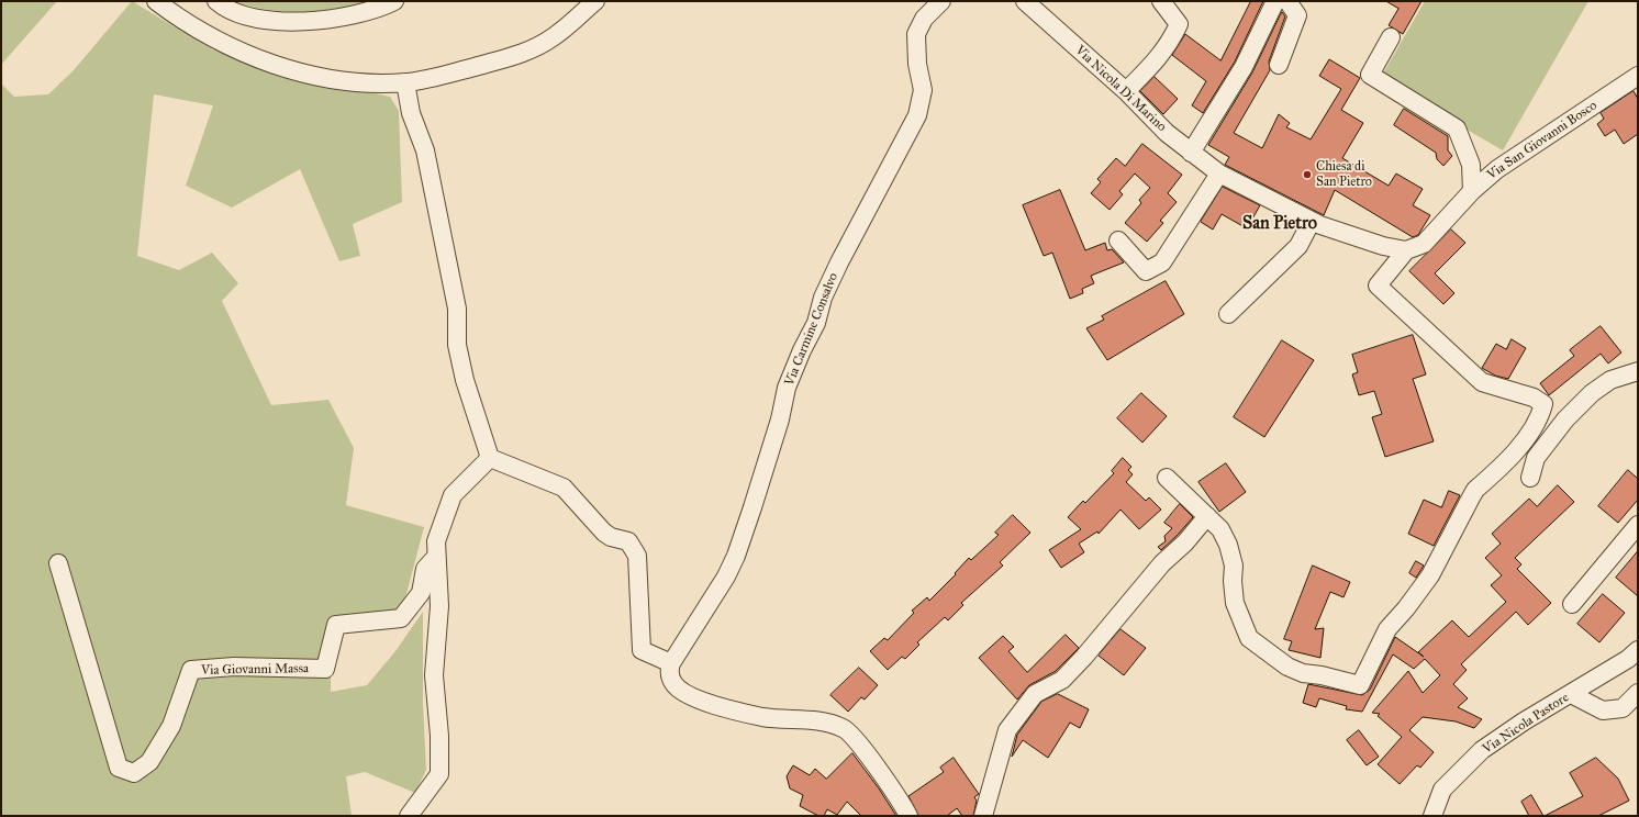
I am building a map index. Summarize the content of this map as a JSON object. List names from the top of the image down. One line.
{"streets":{"street":["Via Nicola Di Marino","Via San Giovanni Bosco","Via Carmine Consalvo","Via Giovanni Massa","Via Nicola Pastore"]},"districts":["San Pietro"],"places":["Chiesa di San Pietro"]}
